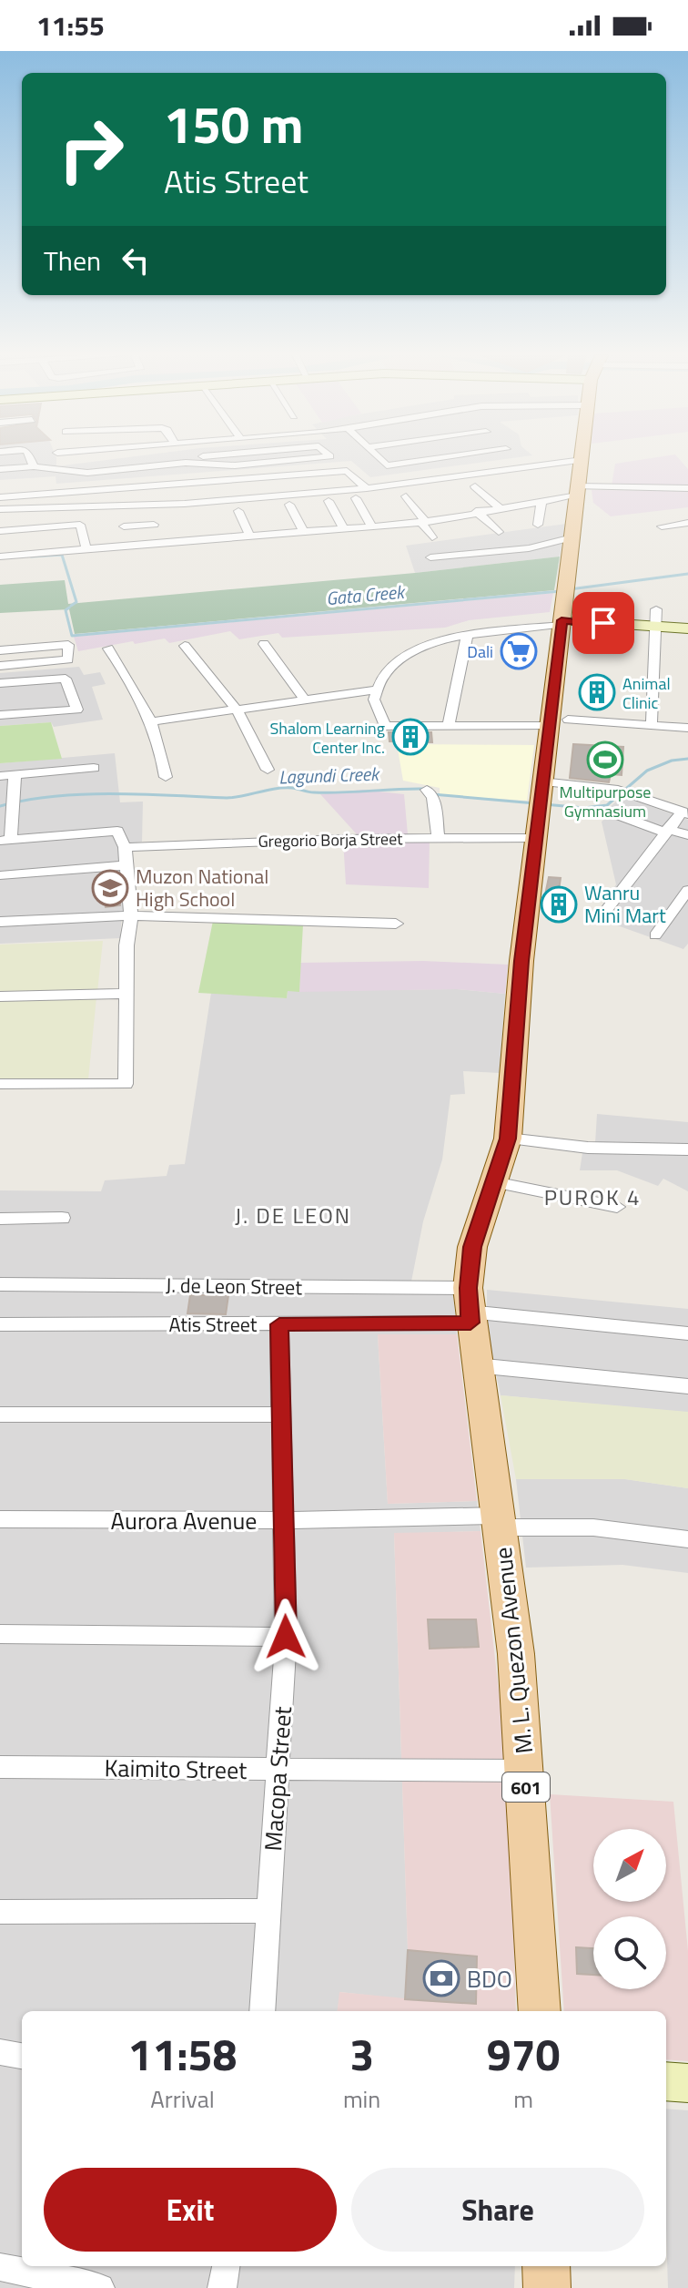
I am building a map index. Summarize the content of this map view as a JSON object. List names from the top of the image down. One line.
{"streets":{"main road":["M. L. Quezon Avenue","601"],"street":["Gregorio Borja Street","J. de Leon Street","Atis Street","Aurora Avenue","Kaimito Street","Macopa Street"]},"crossings":[["Gregorio Borja Street","601"],["J. de Leon Street","Atis Street"],["J. de Leon Street","M. L. Quezon Avenue"],["J. de Leon Street","601"],["Atis Street","M. L. Quezon Avenue"],["Atis Street","Macopa Street"],["Atis Street","601"],["Aurora Avenue","M. L. Quezon Avenue"],["Aurora Avenue","Macopa Street"],["M. L. Quezon Avenue","Kaimito Street"],["M. L. Quezon Avenue","601"],["Kaimito Street","Macopa Street"]],"districts":["PUROK 4","J. DE LEON"],"water":["Gata Creek","Lagundi Creek"],"places":{"supermarket":["Dali"],"building":["Animal Clinic","Shalom Learning Center Inc.","Wanru Mini Mart"],"sports":["Multipurpose Gymnasium"],"school or university":["Muzon National High School"],"bank":["BDO"]},"north":"top right","page":{"status":"11:55","turn":["150 m","Atis Street"],"then":"Then","eta":["11:58","Arrival","3","min","970","m"],"buttons":["Exit","Share"]}}
